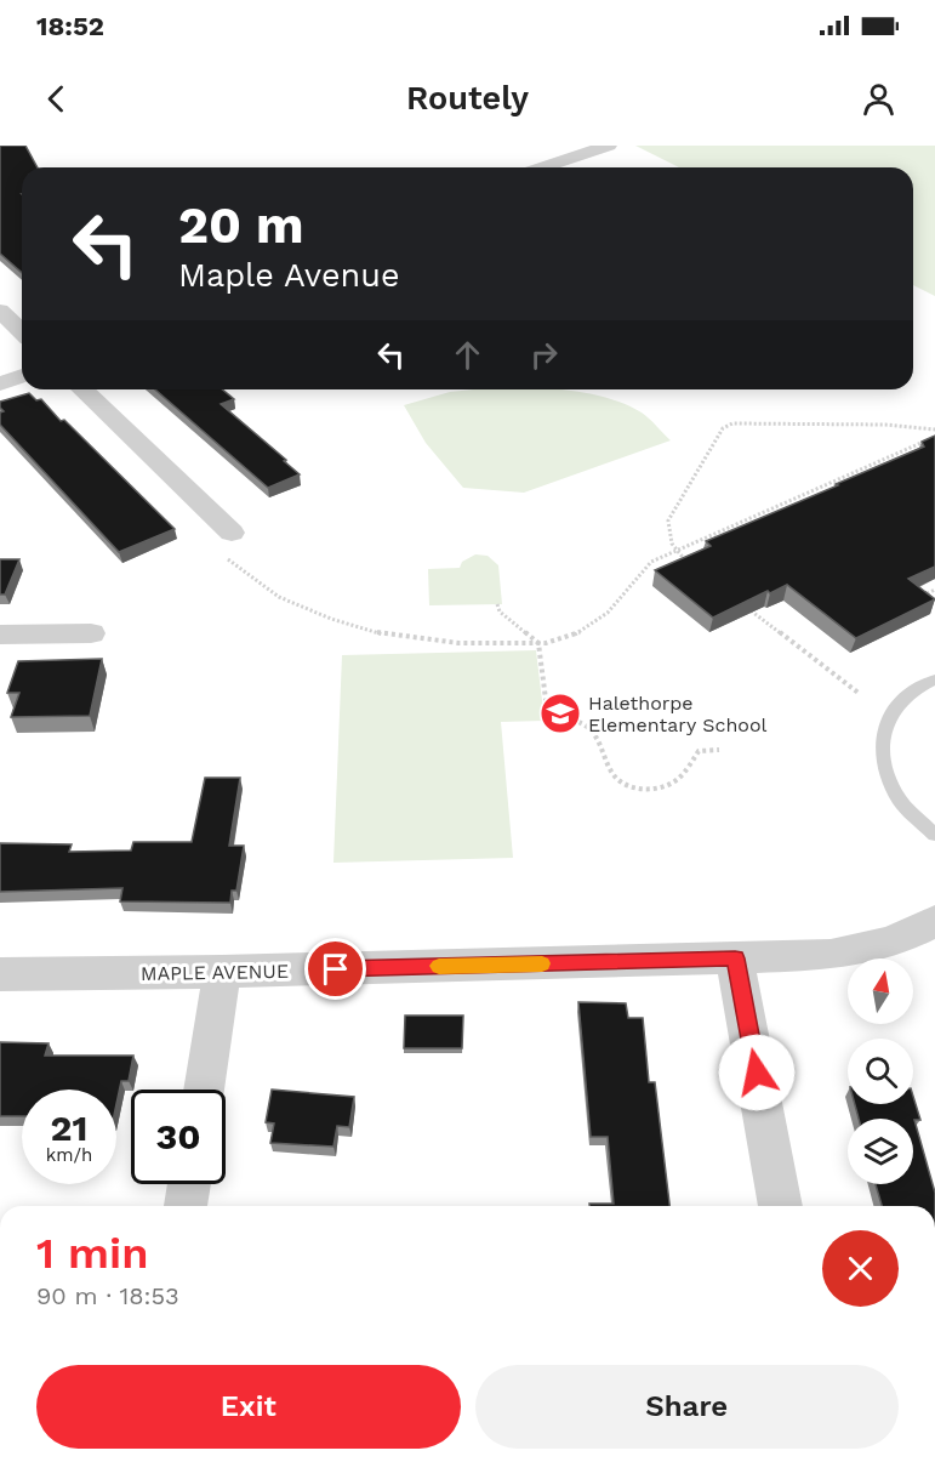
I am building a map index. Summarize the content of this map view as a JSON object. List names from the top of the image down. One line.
{"streets":{"street":["MAPLE AVENUE"]},"places":{"school or university":["Halethorpe Elementary School"]},"north":"top","page":{"status":"18:52","header":"Routely","turn":["20 m","Maple Avenue"],"speed":"21 km/h","limit":"30","heading":["1 min","90 m · 18:53"],"buttons":["Exit","Share"]}}
